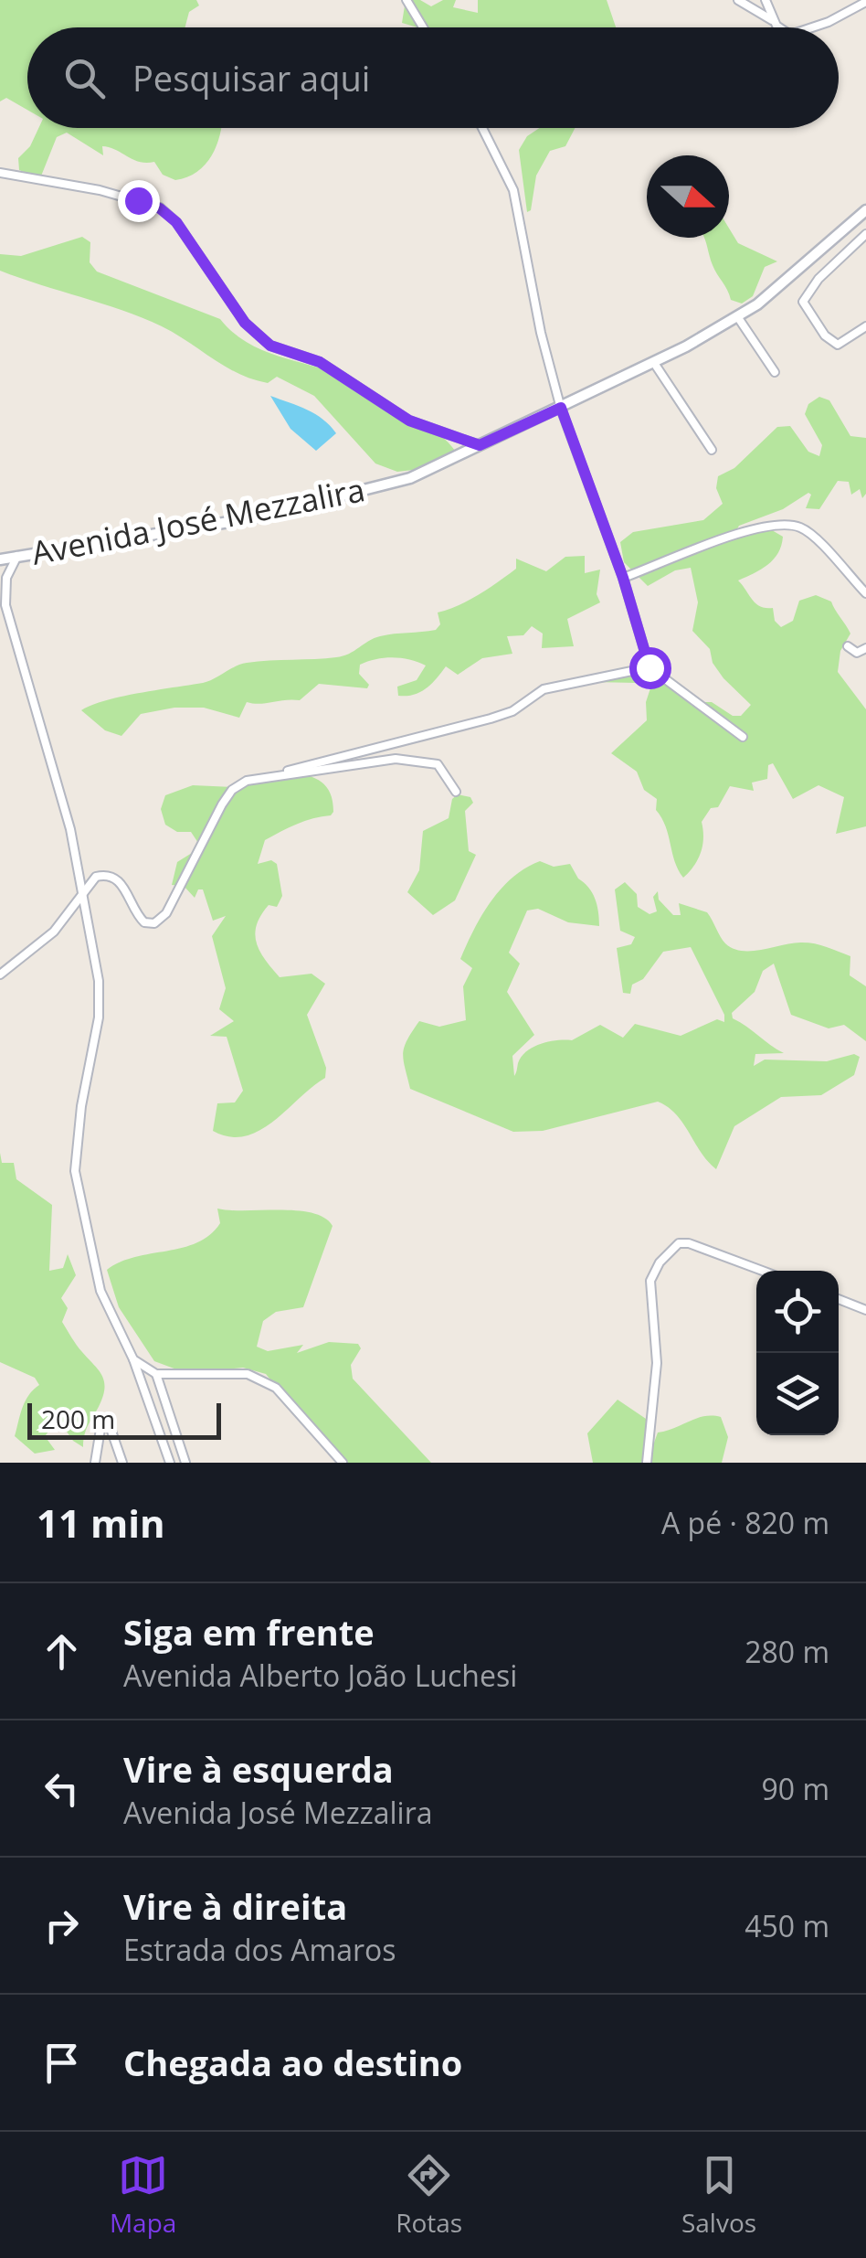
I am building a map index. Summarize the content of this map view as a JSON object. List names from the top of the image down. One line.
{"streets":{"main road":["Avenida José Mezzalira"]},"scale_bar":"200 m","north":"right","page":{"search":"Pesquisar aqui","scale":"200 m","heading":["11 min","A pé · 820 m"],"list":[["Siga em frente","Avenida Alberto João Luchesi","280 m"],["Vire à esquerda","Avenida José Mezzalira","90 m"],["Vire à direita","Estrada dos Amaros","450 m"],"Chegada ao destino"],"nav":["Mapa","Rotas","Salvos"]}}
